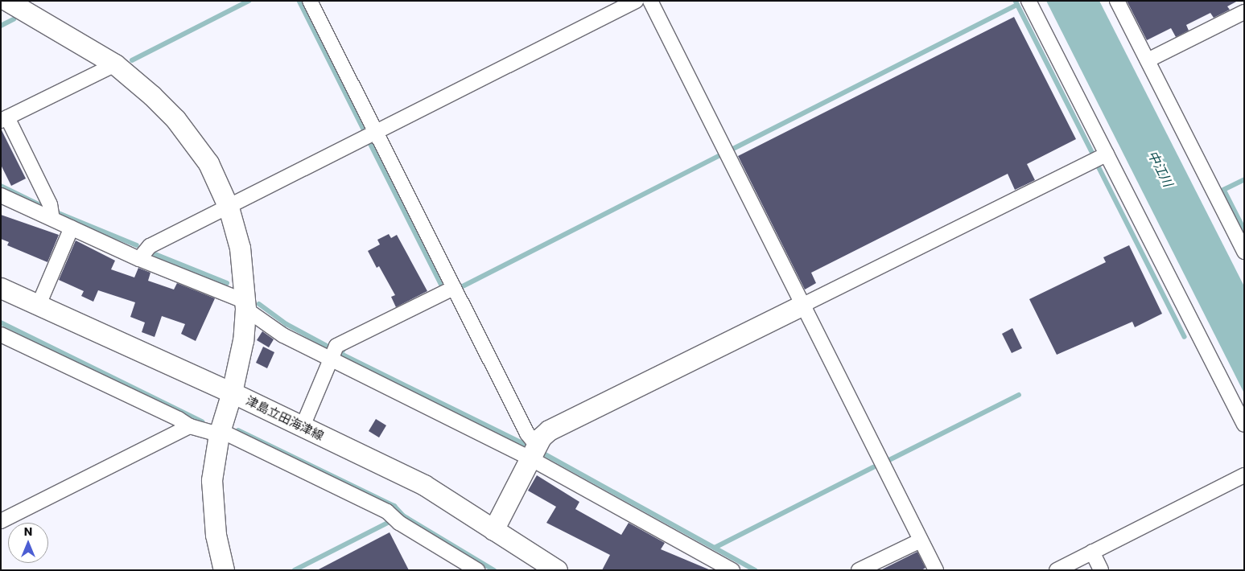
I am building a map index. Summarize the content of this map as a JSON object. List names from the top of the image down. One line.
{"streets":{"street":["津島立田海津線"]},"water":["中江川"],"north":"top"}
